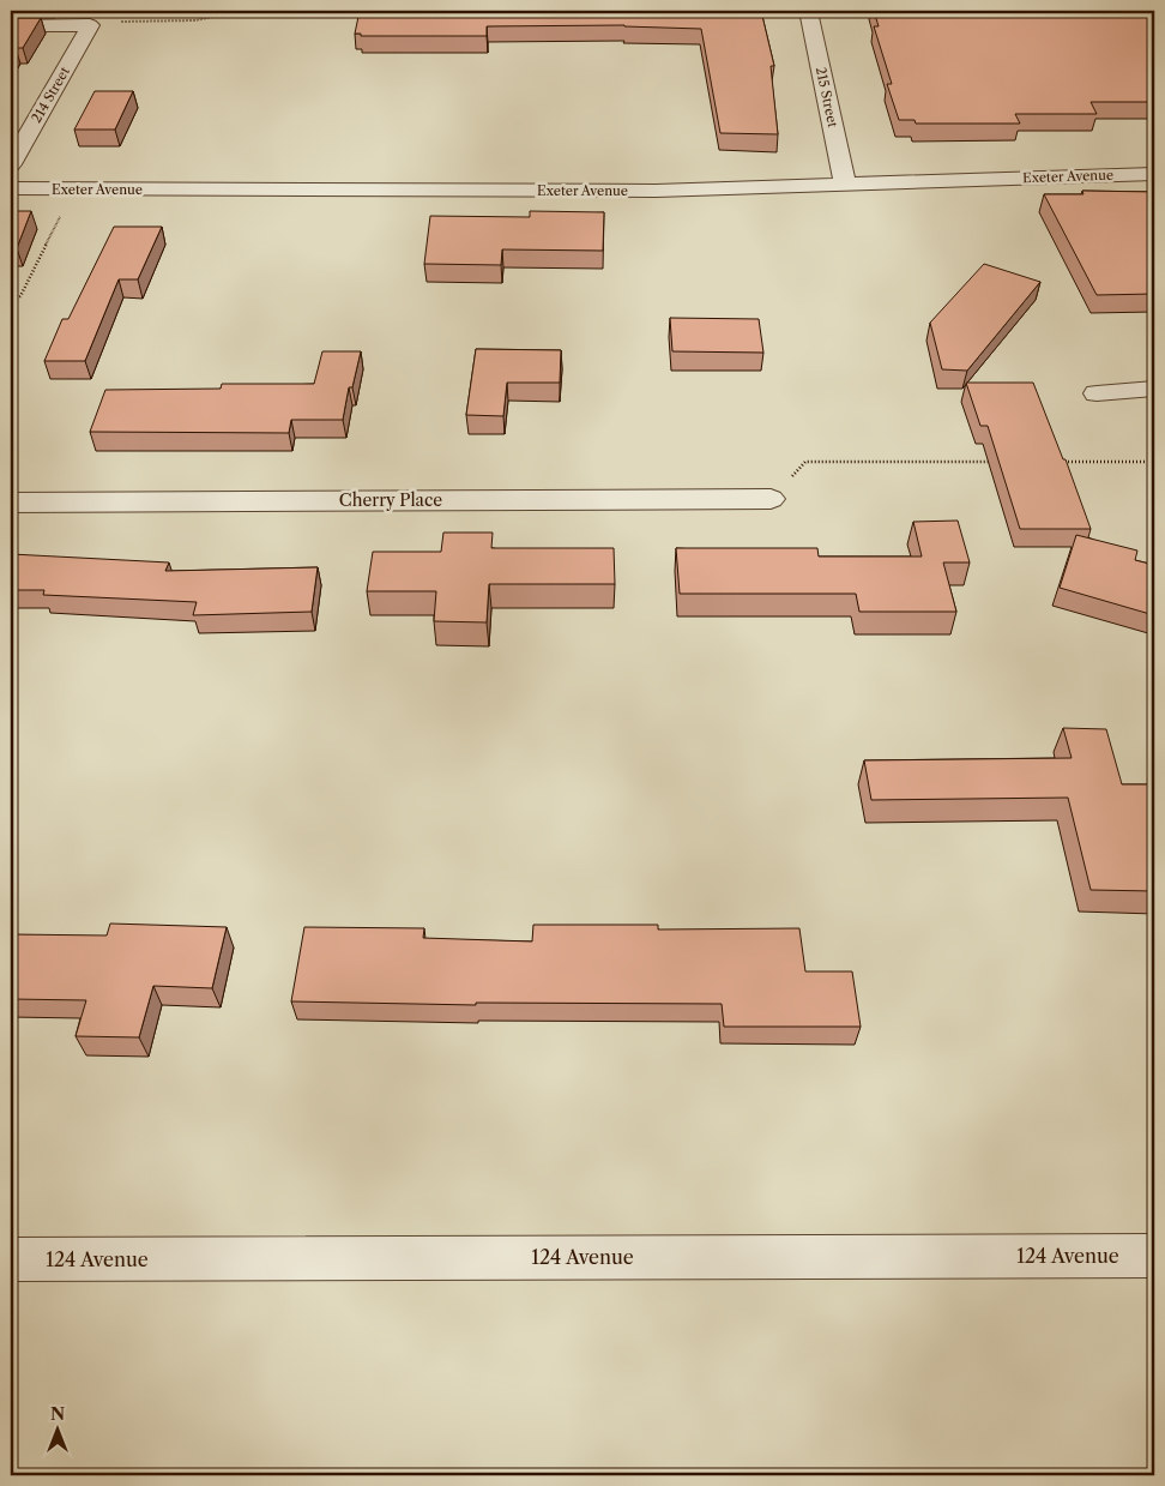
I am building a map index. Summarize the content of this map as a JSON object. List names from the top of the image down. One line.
{"streets":{"street":["214 Street","215 Street","Exeter Avenue","Cherry Place","124 Avenue"]},"crossings":[["215 Street","Exeter Avenue"]],"north":"top"}
